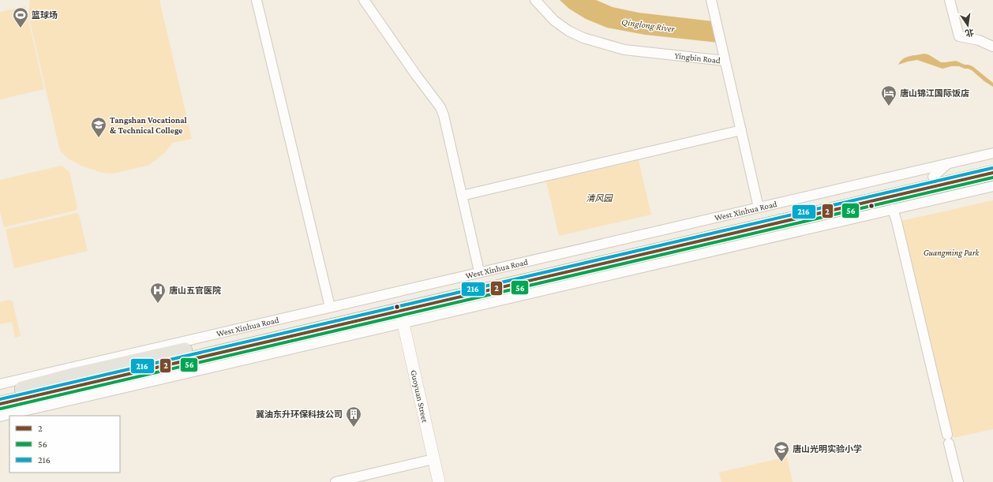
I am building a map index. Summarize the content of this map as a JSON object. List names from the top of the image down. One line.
{"streets":{"main road":["West Xinhua Road"],"street":["Yingbin Road","Guoyuan Street"]},"crossings":[["Yingbin Road","West Xinhua Road"]],"water":["Qinglong River"],"parks":["清风园","Guangming Park"],"places":{"sports":["篮球场"],"hotel":["唐山锦江国际饭店"],"school or university":["Tangshan Vocational & Technical College","唐山光明实验小学"],"hospital":["唐山五官医院"],"building":["冀油东升环保科技公司"]},"lines":["transit line 216","transit line 2","transit line 56"],"legend":["2","56","216"],"north":"bottom"}
